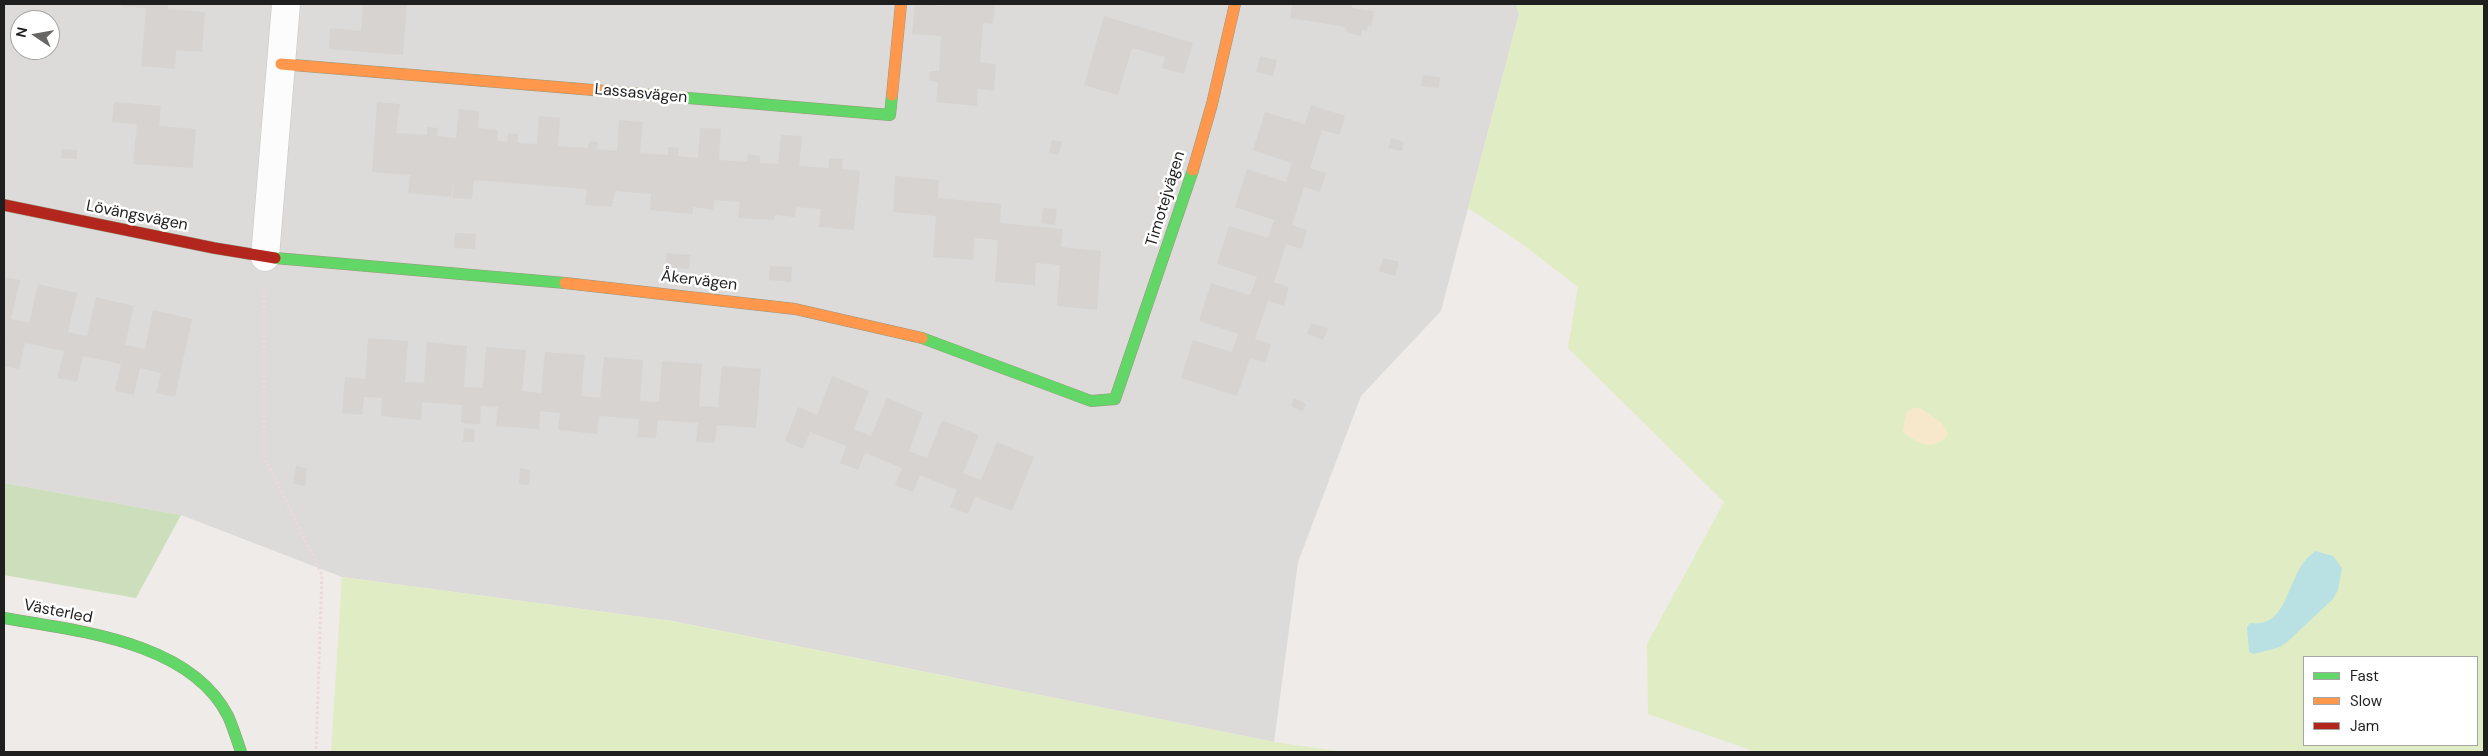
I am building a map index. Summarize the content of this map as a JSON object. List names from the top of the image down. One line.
{"streets":{"street":["Lassasvägen","Timotejvägen","Lövängsvägen","Åkervägen","Västerled"]},"crossings":[["Timotejvägen","Åkervägen"],["Lövängsvägen","Åkervägen"]],"legend":["Fast","Slow","Jam"],"north":"left"}
